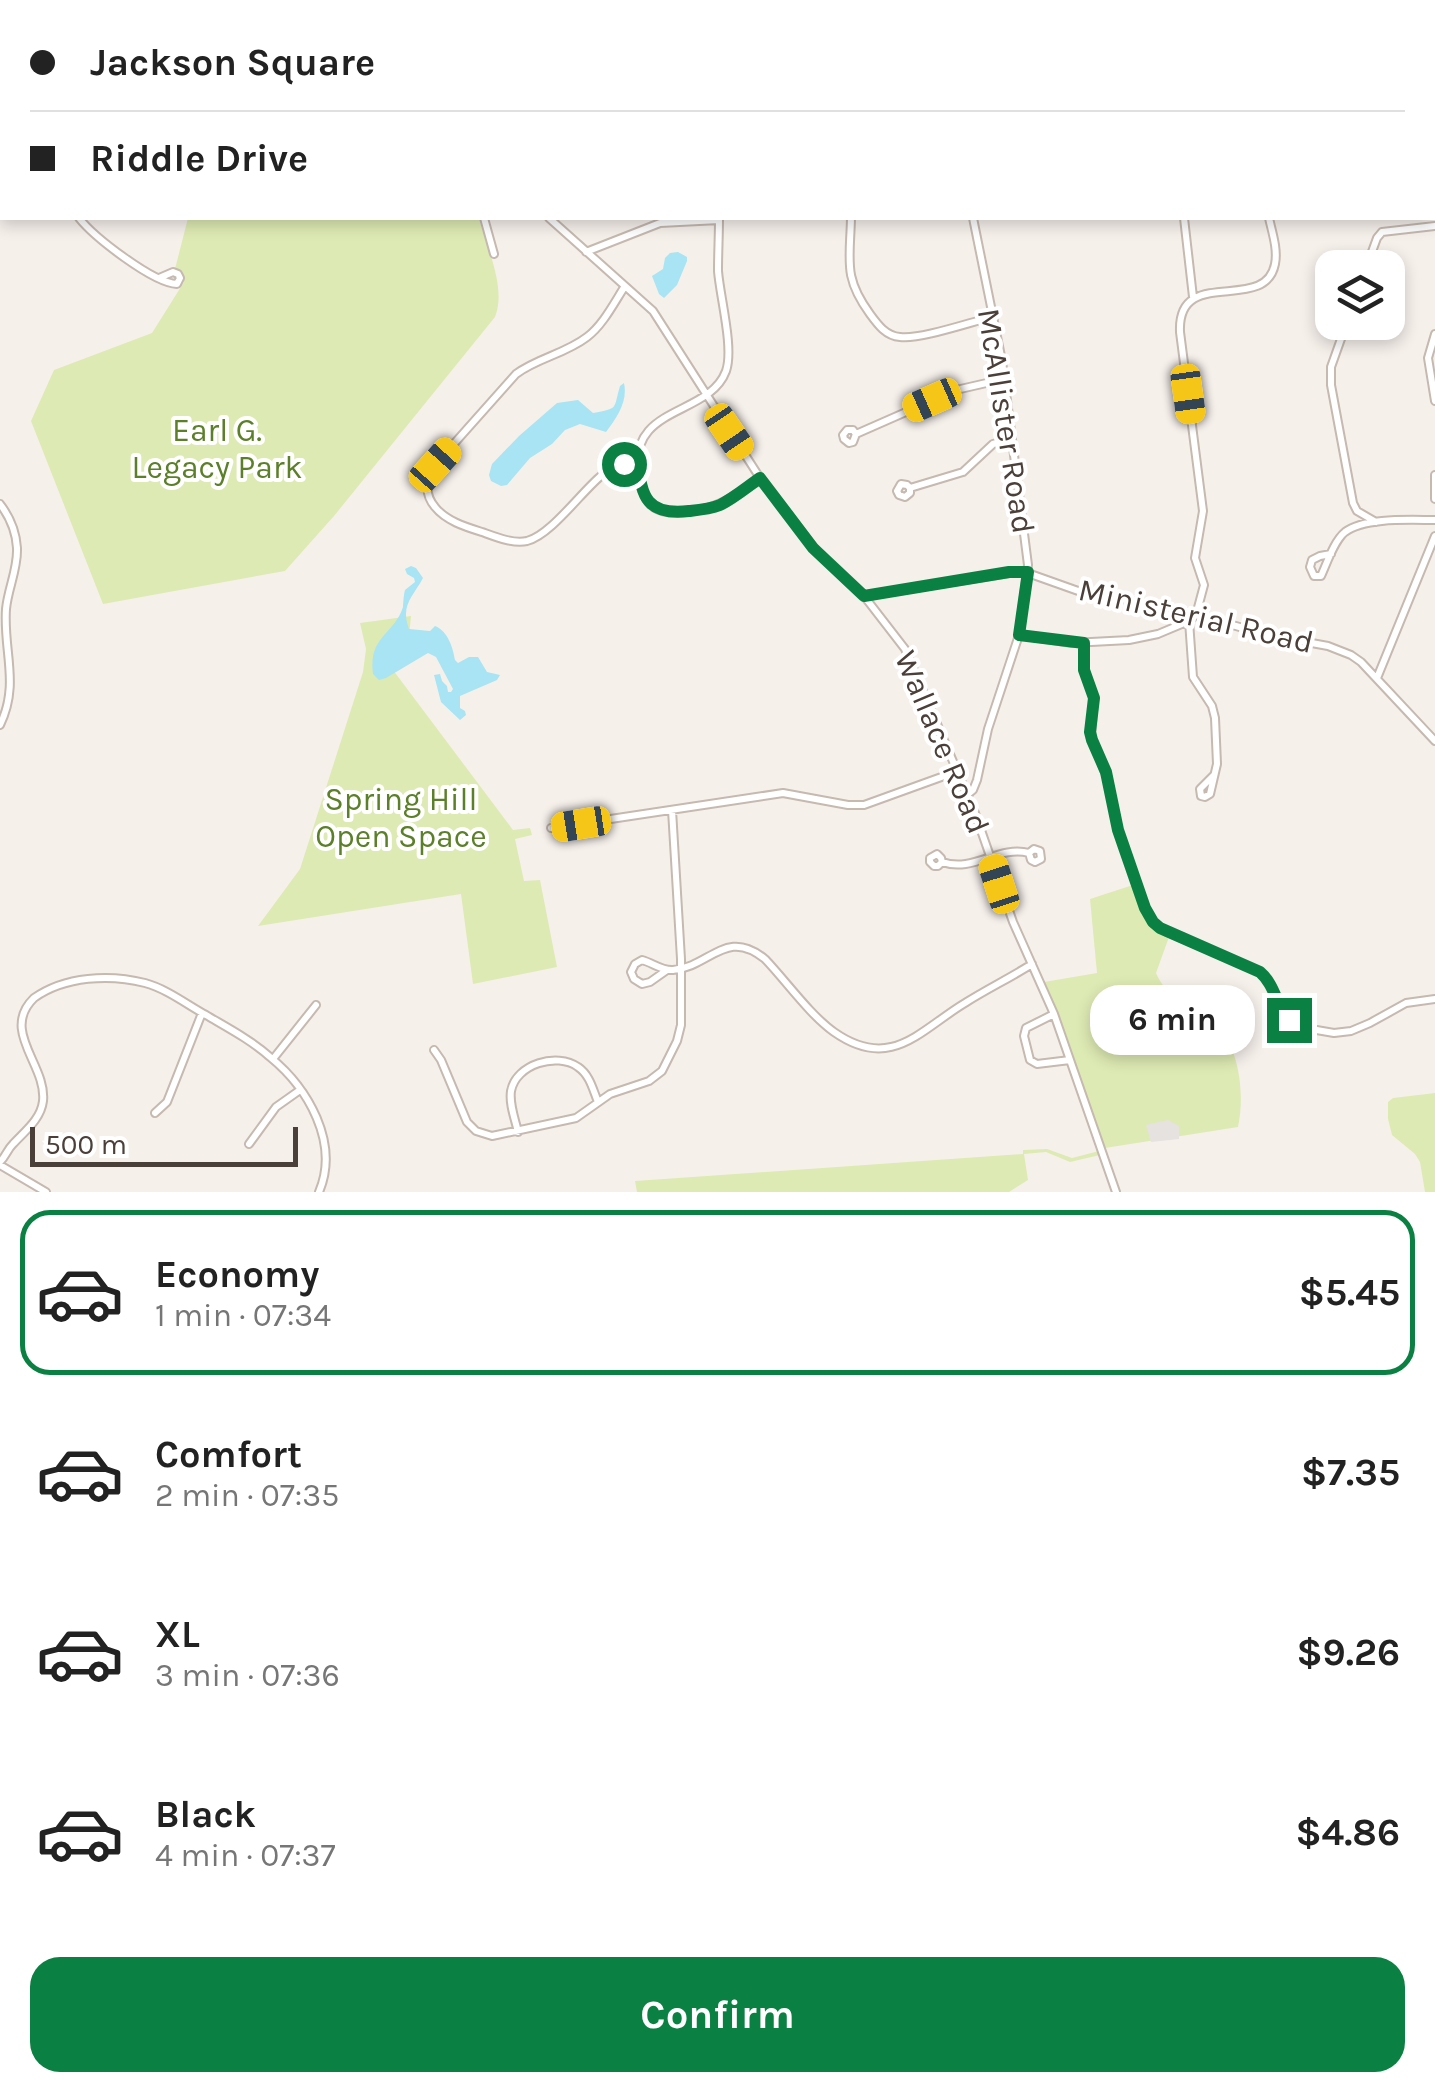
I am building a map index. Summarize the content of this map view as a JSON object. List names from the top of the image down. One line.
{"streets":{"street":["McAllister Road","Ministerial Road","Wallace Road"]},"crossings":[["McAllister Road","Ministerial Road"],["McAllister Road","Wallace Road"],["Ministerial Road","Wallace Road"]],"parks":["Earl G. Legacy Park","Spring Hill Open Space"],"scale_bar":"500 m","page":{"banner":["Jackson Square","Riddle Drive"],"bubble":"6 min","scale":"500 m","list":[{"name":"Economy","note":"1 min · 07:34","value":"$5.45"},{"name":"Comfort","note":"2 min · 07:35","value":"$7.35"},{"name":"XL","note":"3 min · 07:36","value":"$9.26"},{"name":"Black","note":"4 min · 07:37","value":"$4.86"}],"buttons":"Confirm"}}
